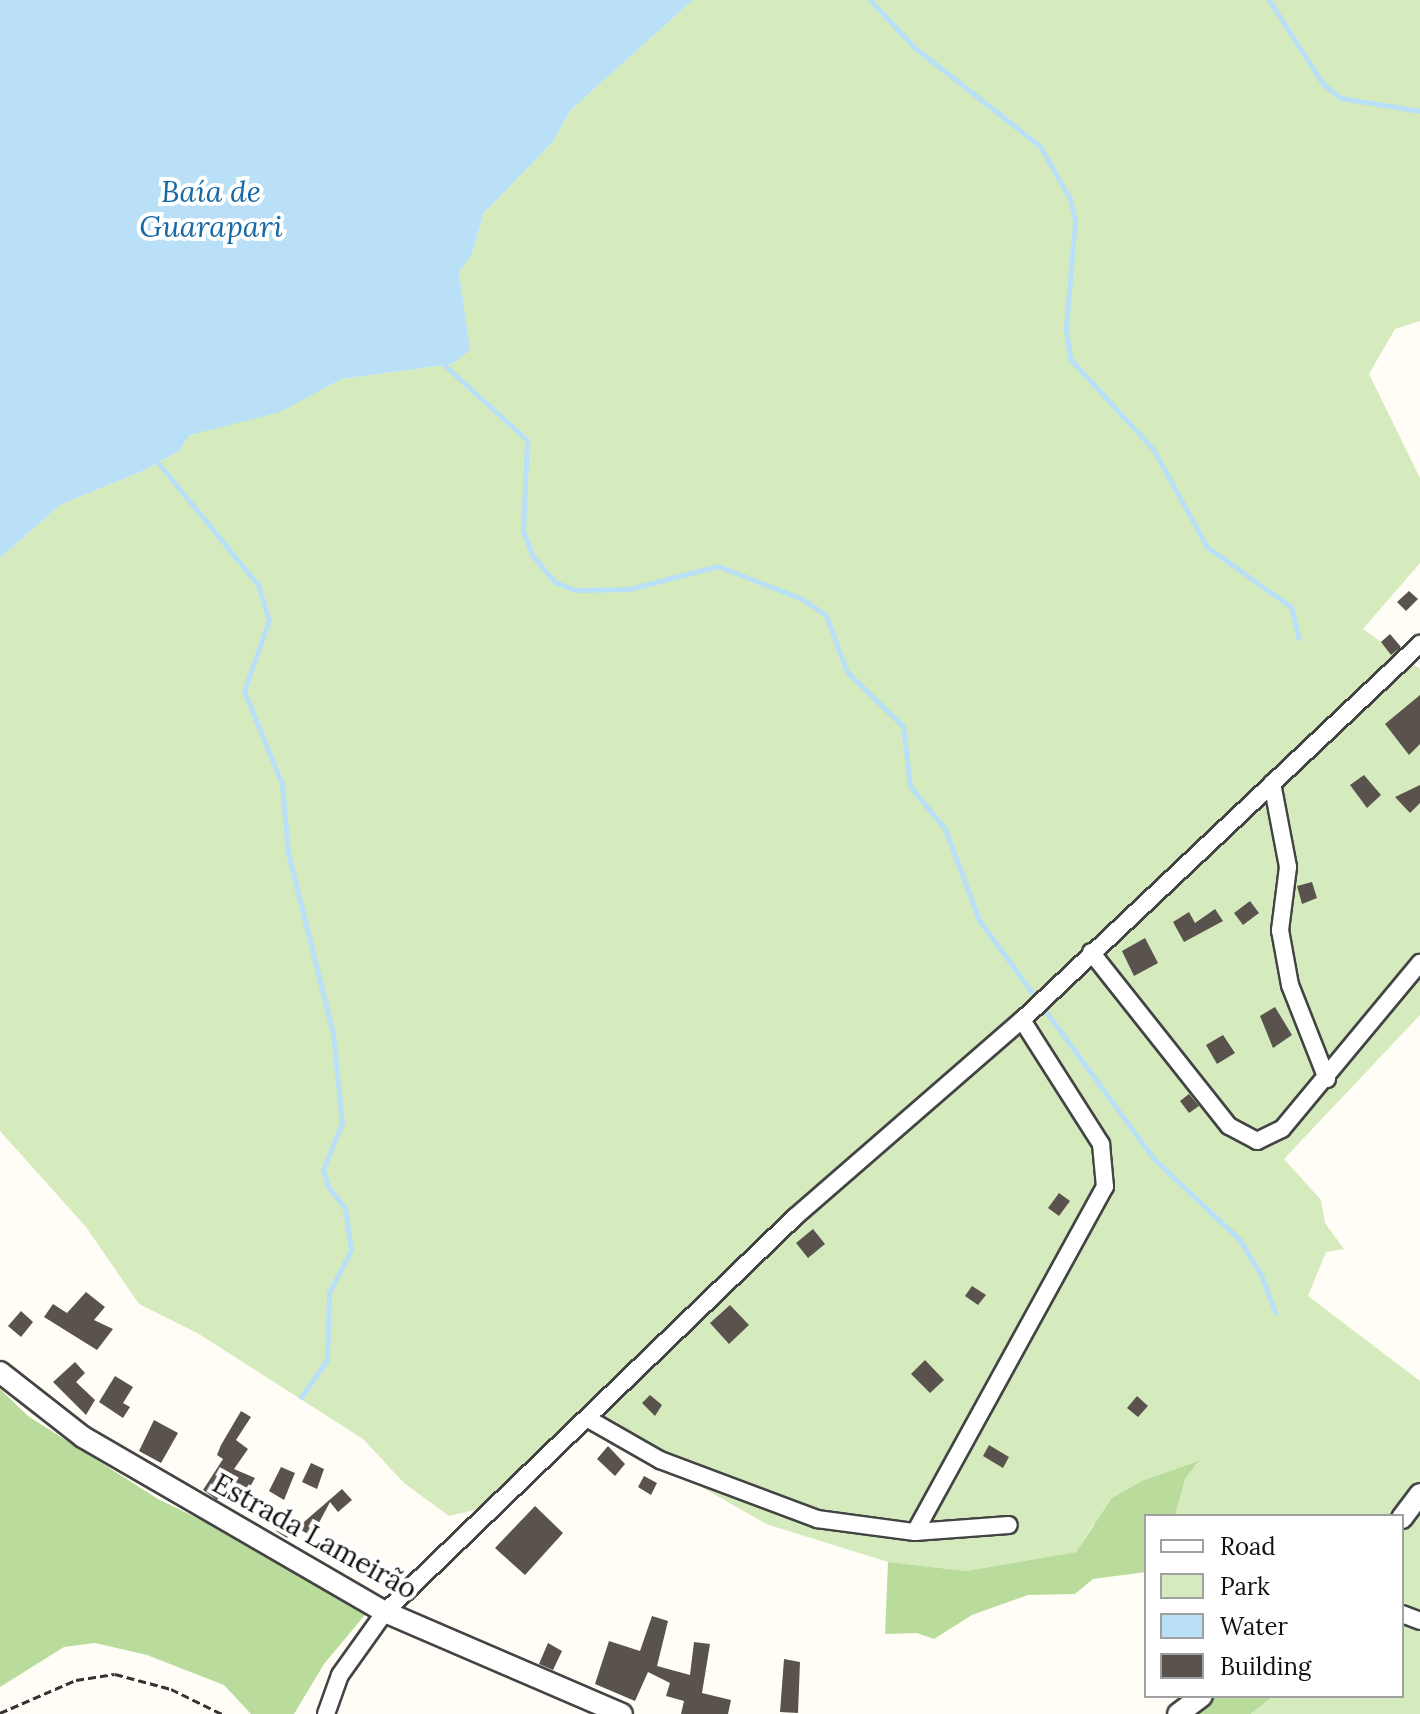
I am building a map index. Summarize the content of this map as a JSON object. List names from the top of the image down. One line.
{"streets":{"street":["Estrada Lameirão"]},"water":["Baía de Guarapari"],"legend":["Road","Park","Water","Building"]}
